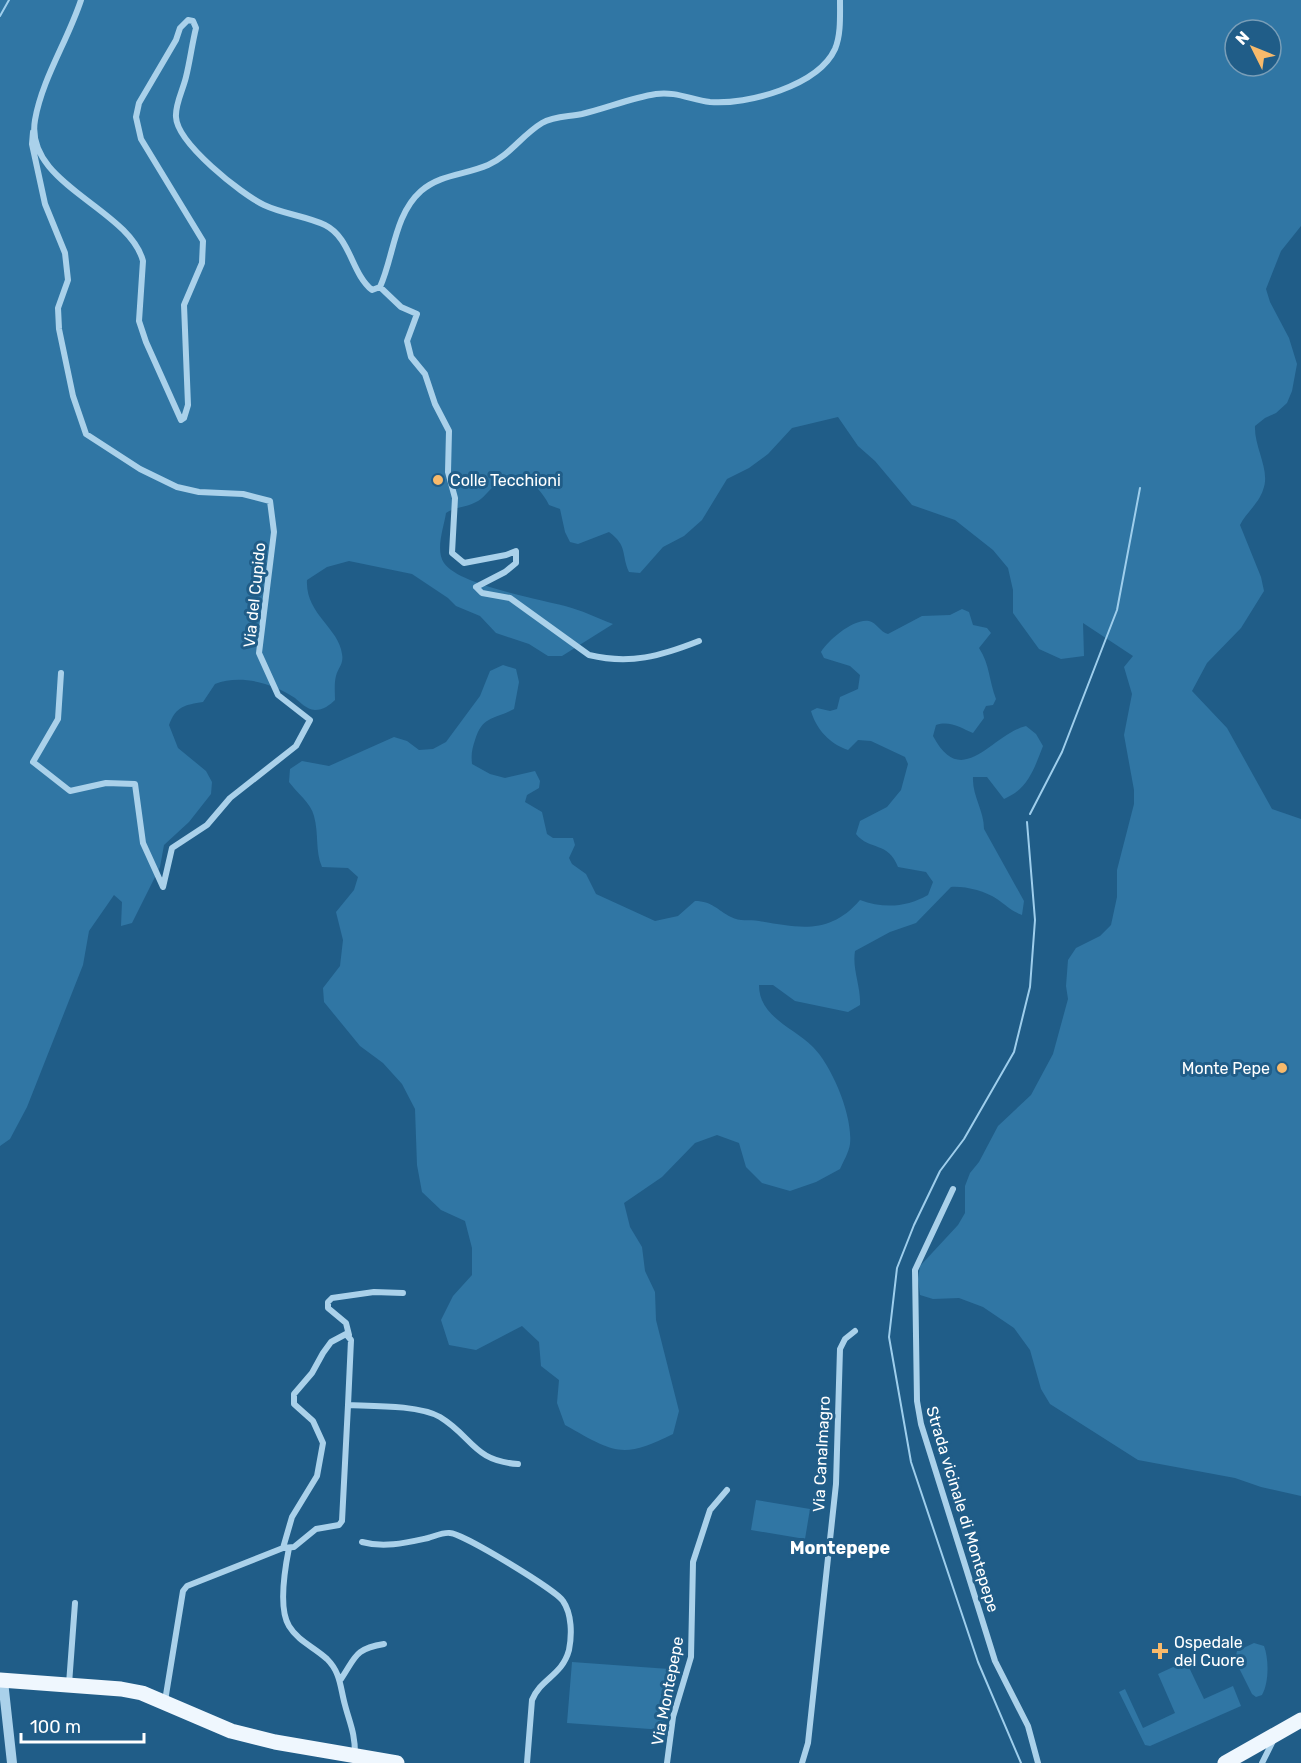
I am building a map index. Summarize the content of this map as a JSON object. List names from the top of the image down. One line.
{"streets":{"street":["Via del Cupido","Via Canalmagro","Strada vicinale di Montepepe","Via Montepepe"]},"districts":["Montepepe"],"places":{"other":["Colle Tecchioni","Monte Pepe"],"health":["Ospedale del Cuore"]},"scale_bar":"100 m","north":"top left"}
